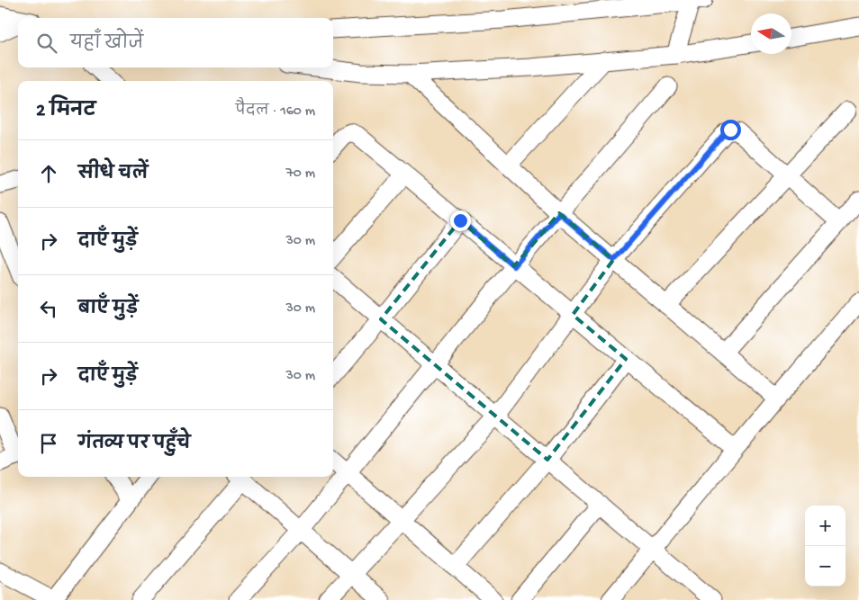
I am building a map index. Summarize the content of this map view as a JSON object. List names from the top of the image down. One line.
{"north":"left","page":{"search":"यहाँ खोजें","heading":["2 मिनट","पैदल · 160 m"],"list":[["सीधे चलें","70 m"],["दाएँ मुड़ें","30 m"],["बाएँ मुड़ें","30 m"],["दाएँ मुड़ें","30 m"],"गंतव्य पर पहुँचे"],"map_buttons":["+","−"]}}
